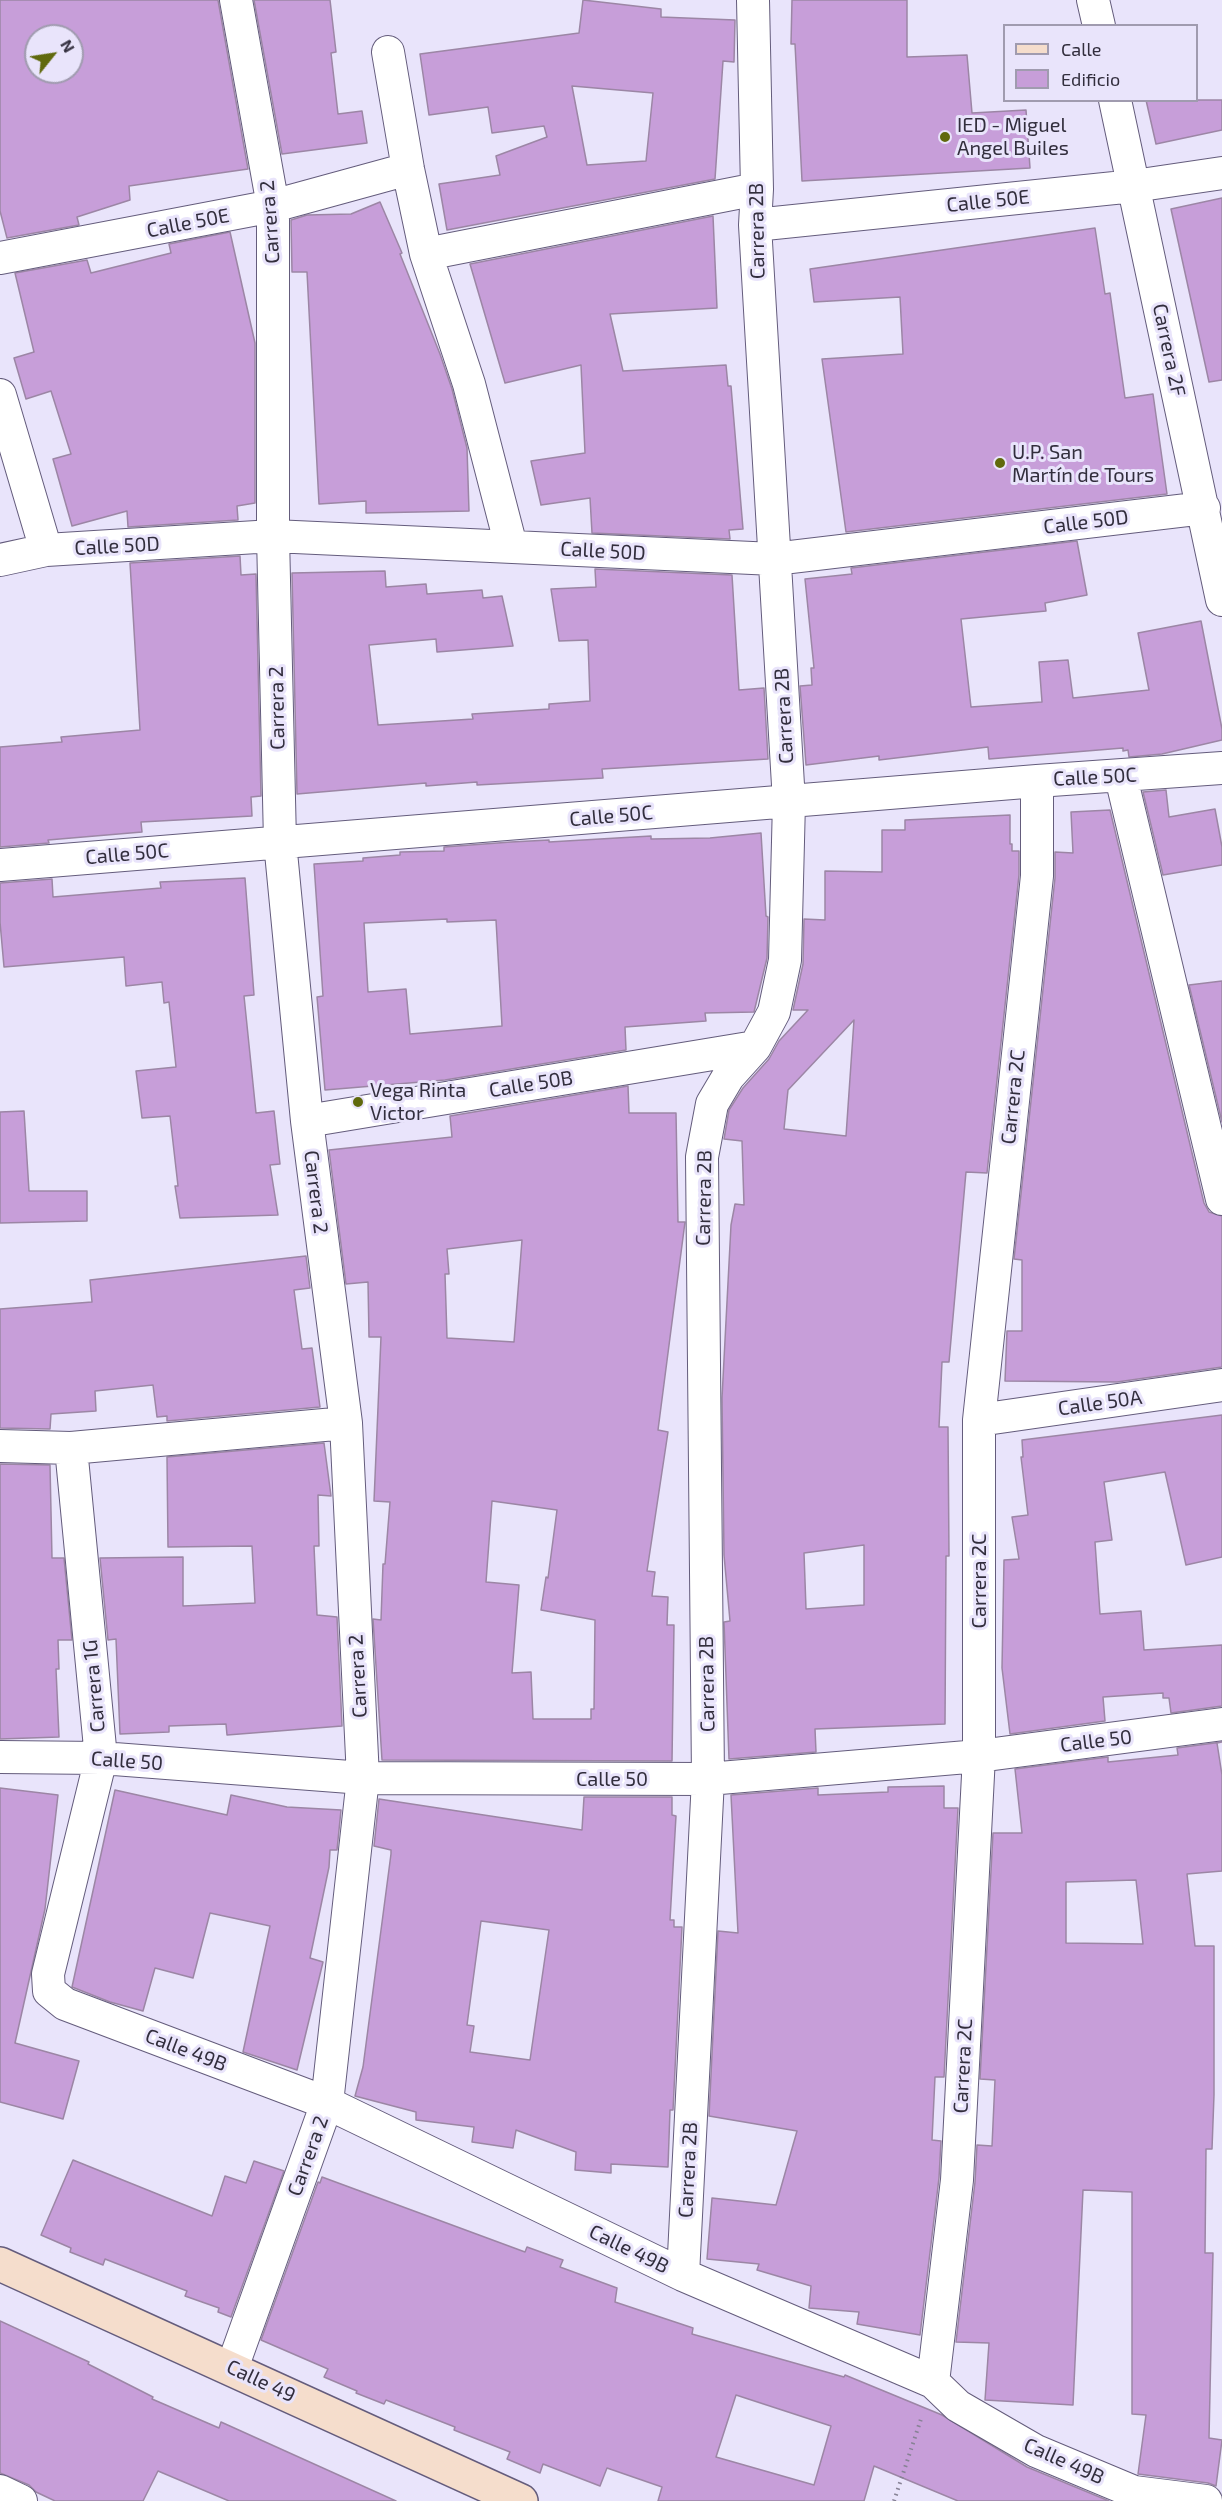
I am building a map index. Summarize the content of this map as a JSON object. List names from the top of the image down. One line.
{"streets":{"street":["Calle 50E","Carrera 2","Carrera 2B","Carrera 2F","Calle 50D","Calle 50C","Calle 50B","Carrera 2C","Calle 50A","Carrera 1G","Calle 50","Calle 49B","Calle 49"]},"crossings":[["Calle 50E","Carrera 2"],["Calle 50E","Carrera 2B"],["Calle 50E","Carrera 2F"],["Carrera 2","Calle 50D"],["Carrera 2","Calle 50C"],["Carrera 2","Calle 50B"],["Carrera 2","Calle 50"],["Carrera 2","Calle 49B"],["Carrera 2","Calle 49"],["Carrera 2B","Calle 50D"],["Carrera 2B","Calle 50C"],["Carrera 2B","Calle 50B"],["Carrera 2B","Calle 50"],["Carrera 2B","Calle 49B"],["Carrera 2F","Calle 50D"],["Calle 50C","Carrera 2C"],["Carrera 2C","Calle 50A"],["Carrera 2C","Calle 50"],["Carrera 2C","Calle 49B"],["Carrera 1G","Calle 50"],["Carrera 1G","Calle 49B"]],"places":["IED - Miguel Angel Builes","U.P. San Martín de Tours","Vega Rinta Victor"],"legend":["Calle","Edificio"],"north":"top right"}
